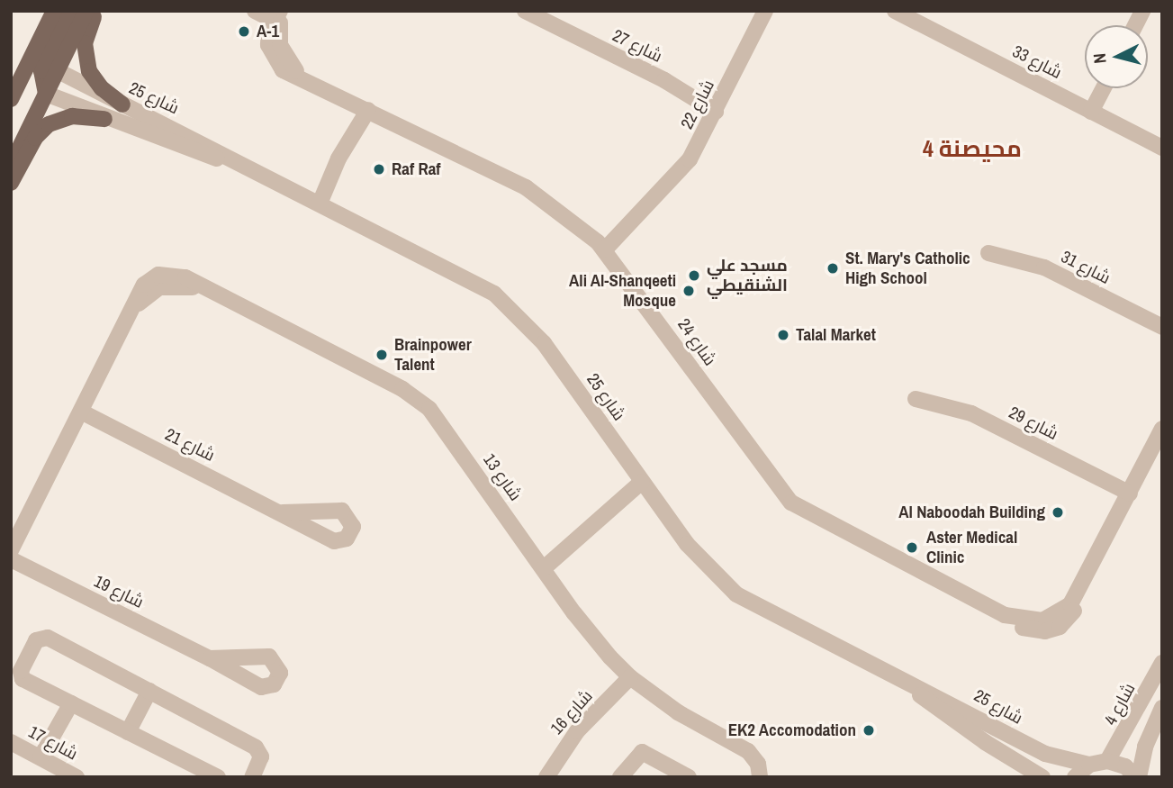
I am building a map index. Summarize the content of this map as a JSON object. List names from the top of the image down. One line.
{"streets":{"street":["شارع 27","شارع 33","شارع 25","شارع 22","شارع 31","شارع 24","شارع 29","شارع 21","شارع 13","شارع 19","شارع 4","شارع 16","شارع 17"]},"crossings":[["شارع 27","شارع 22"],["شارع 22","شارع 24"],["شارع 24","شارع 29"],["شارع 21","شارع 13"],["شارع 13","شارع 16"]],"districts":["محيصنة 4"],"places":["A-1","Raf Raf","St. Mary's Catholic High School","مسجد علي الشنقيطي","Ali Al-Shanqeeti Mosque","Talal Market","Brainpower Talent","Al Naboodah Building","Aster Medical Clinic","EK2 Accomodation"],"north":"left"}
